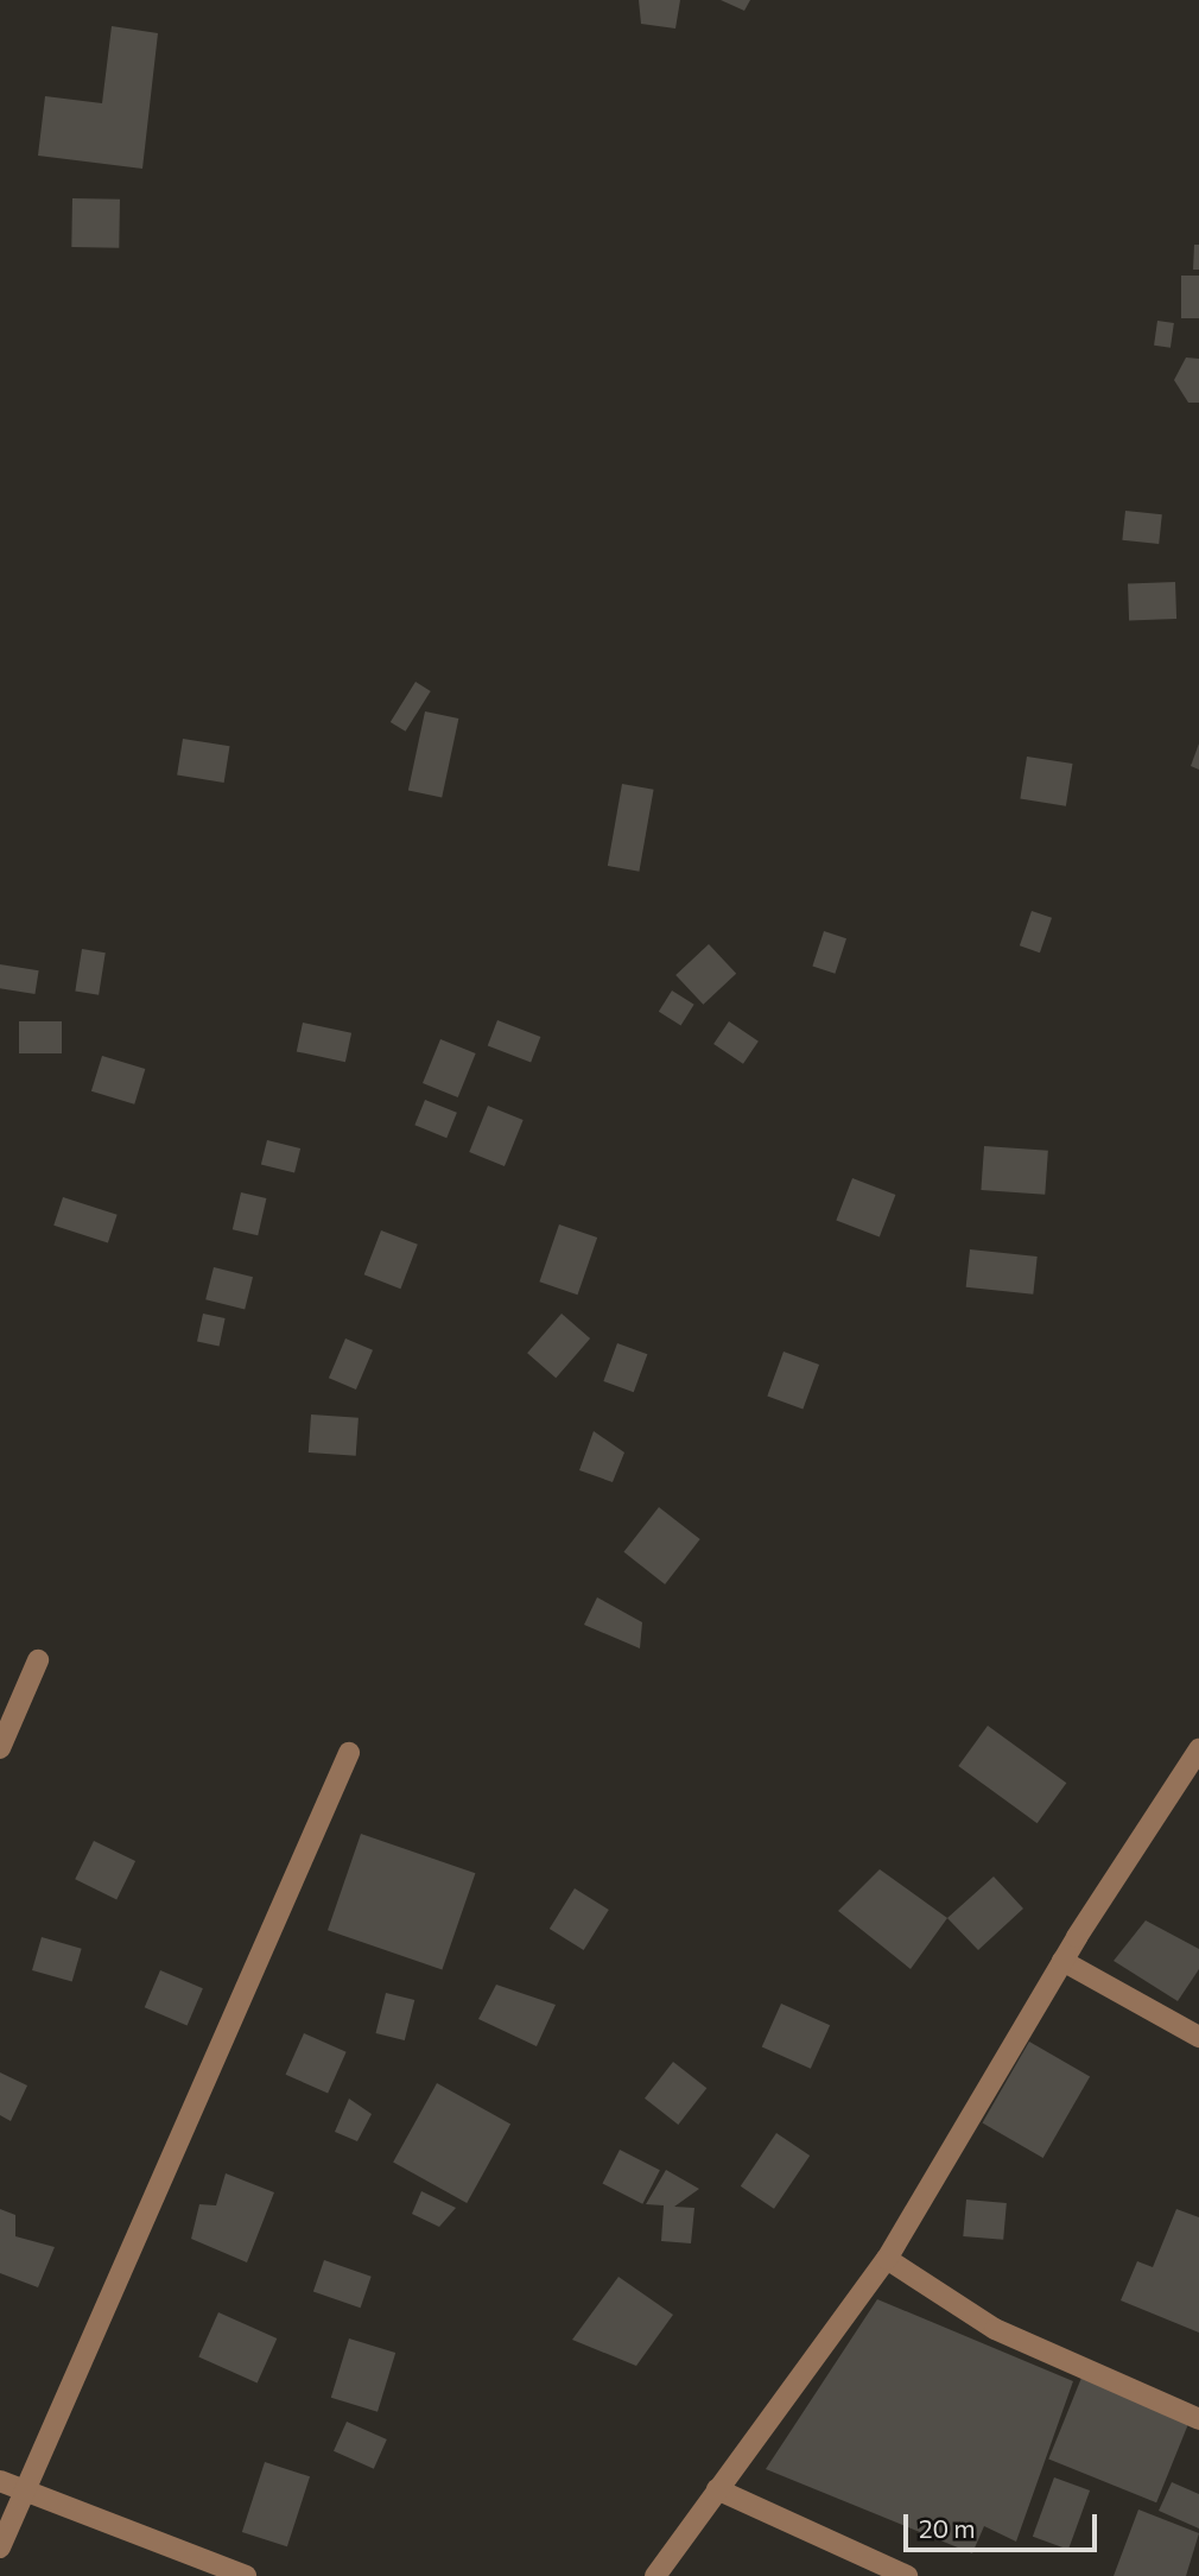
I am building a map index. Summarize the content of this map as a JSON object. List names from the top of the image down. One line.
{"scale_bar":"20 m"}
